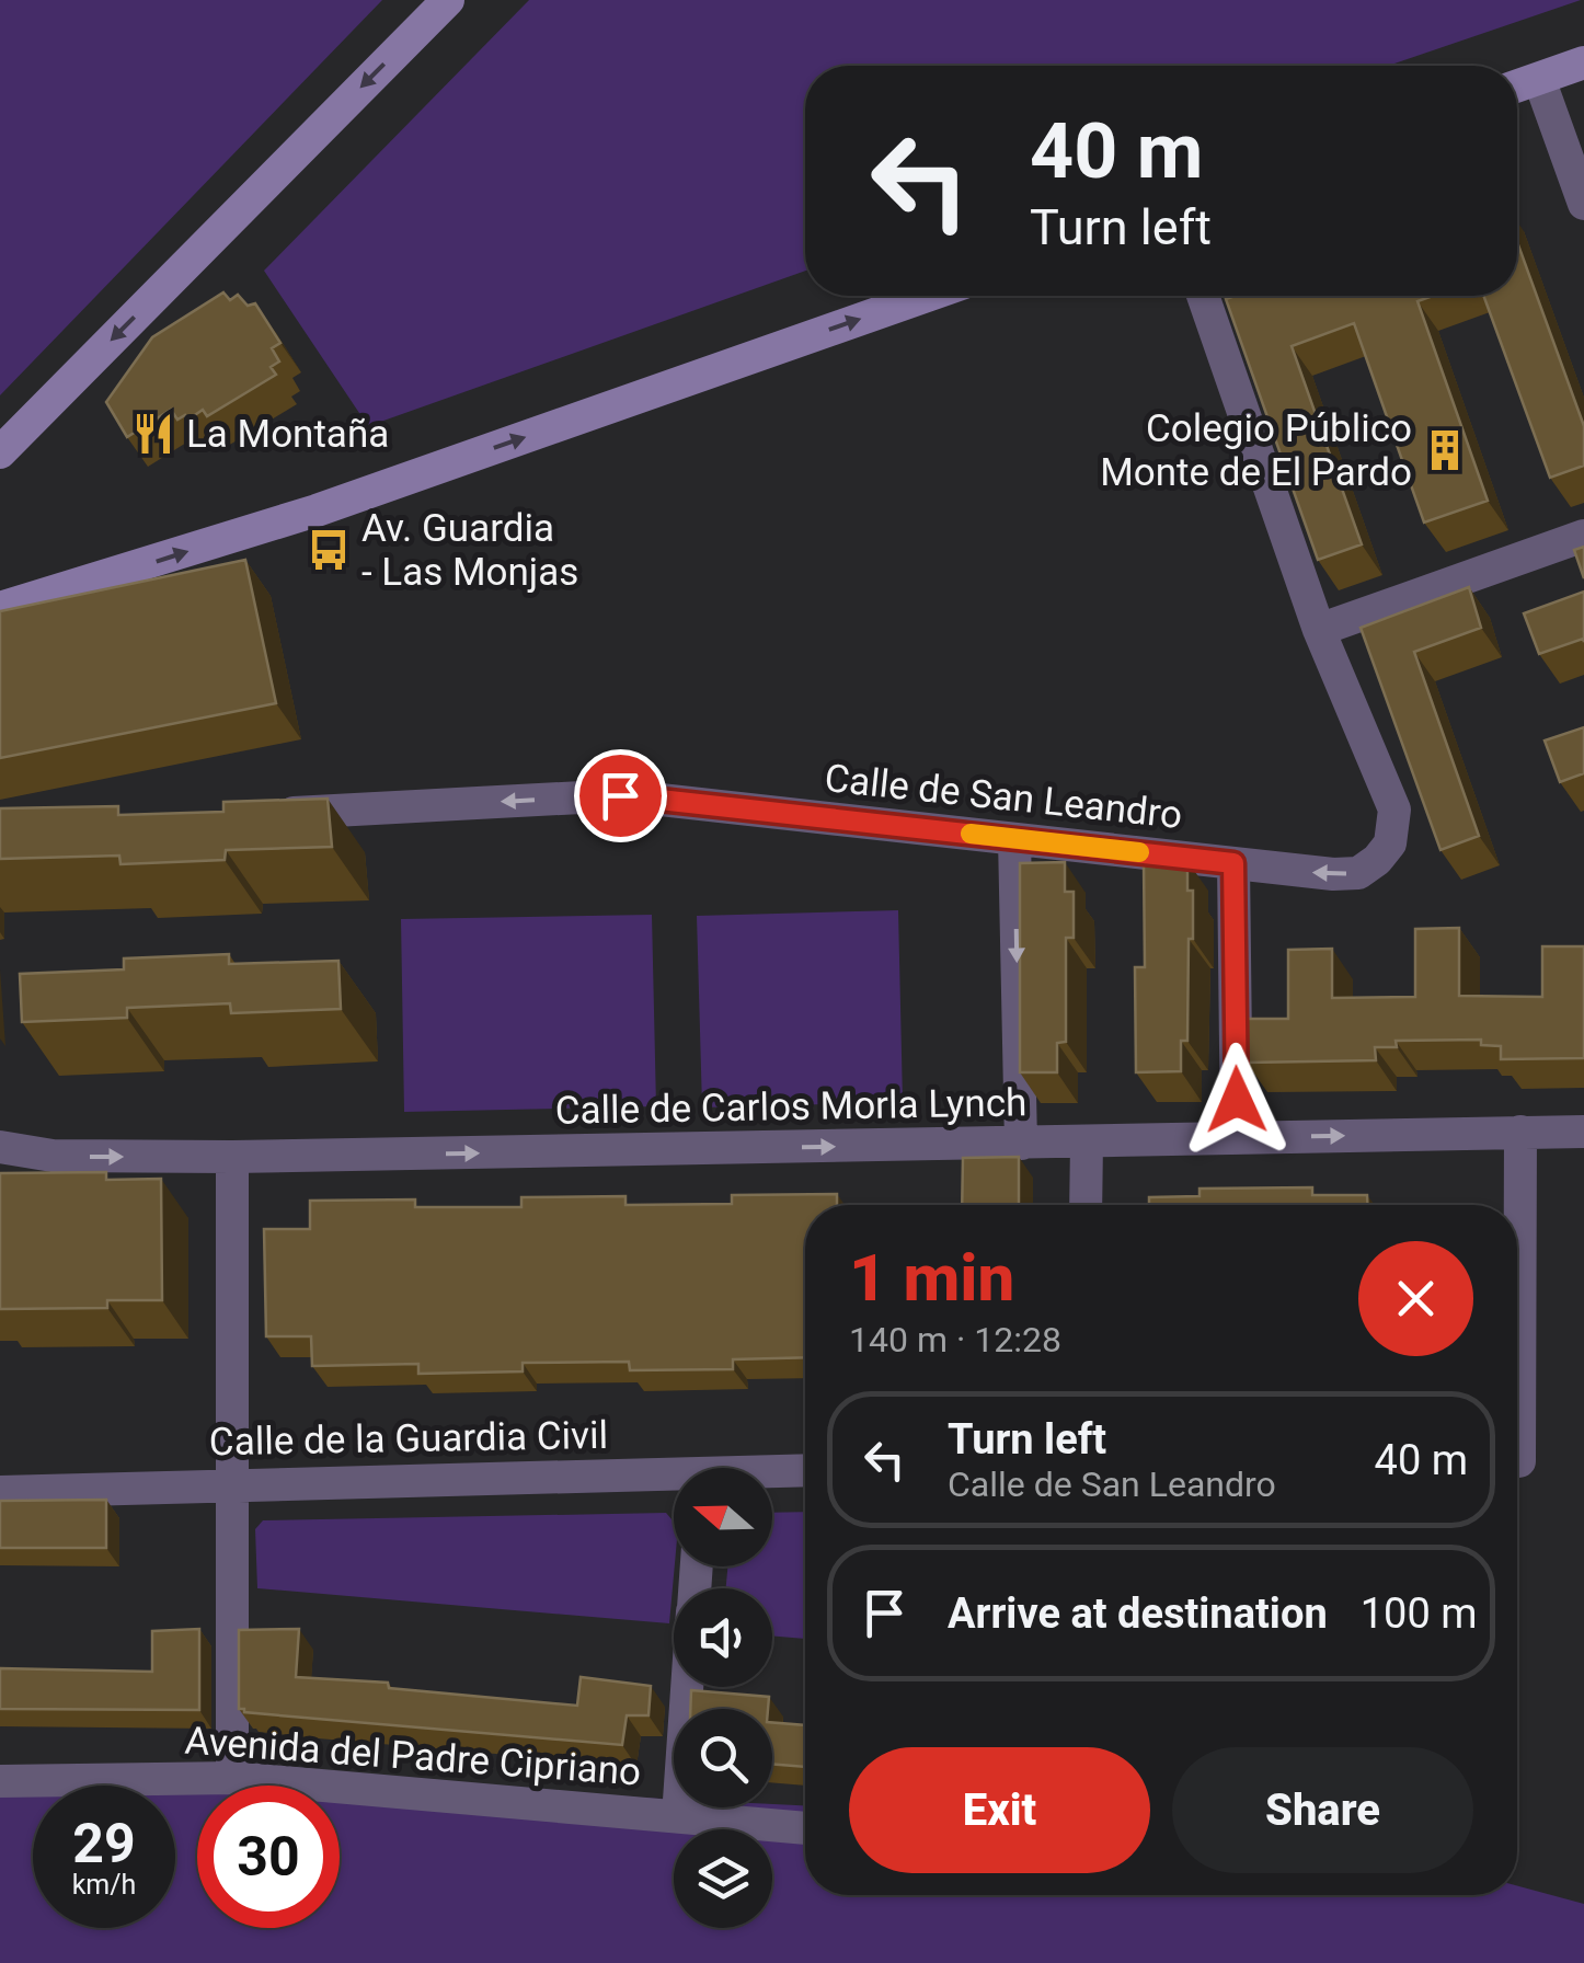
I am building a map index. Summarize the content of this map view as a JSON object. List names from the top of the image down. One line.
{"streets":{"street":["Calle de San Leandro","Calle de Carlos Morla Lynch","Calle de la Guardia Civil","Avenida del Padre Cipriano"]},"one_way":["Calle de Carlos Morla Lynch"],"places":{"restaurant":["La Montaña"],"building":["Colegio Público Monte de El Pardo"],"bus stop":["Av. Guardia - Las Monjas"]},"north":"left","page":{"turn":["40 m","Turn left"],"heading":["1 min","140 m · 12:28"],"list":[{"name":"Turn left","note":"Calle de San Leandro","value":"40 m"},{"name":"Arrive at destination","value":"100 m"}],"buttons":["Exit","Share"],"speed":"29 km/h","limit":"30"}}
